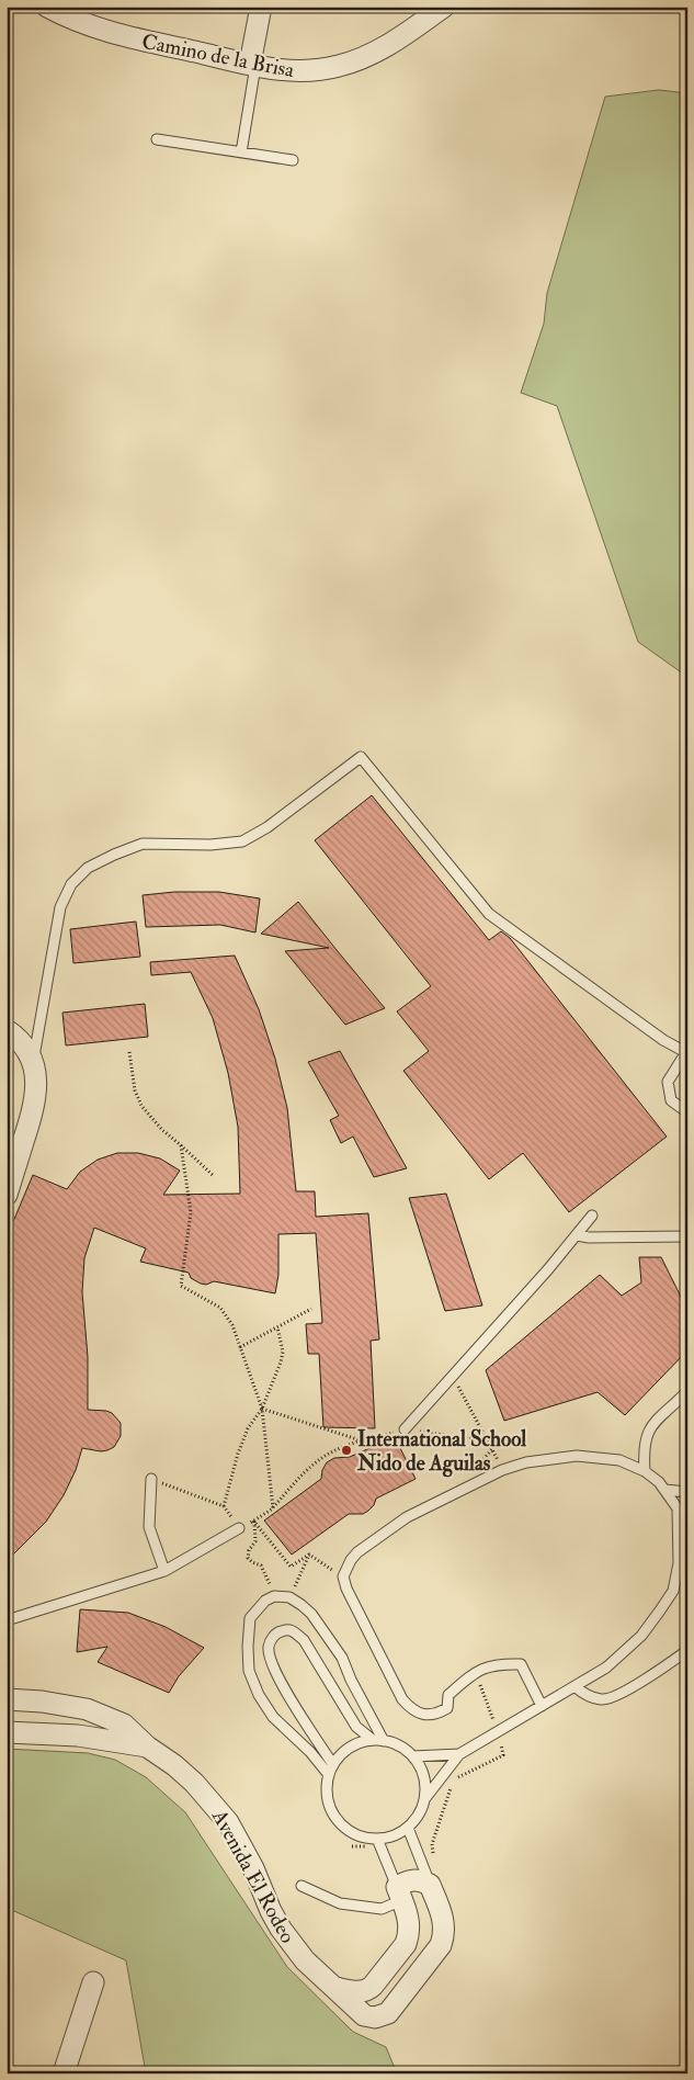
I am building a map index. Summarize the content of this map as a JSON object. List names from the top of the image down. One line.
{"streets":{"street":["Camino de la Brisa","Avenida El Rodeo"]},"places":["International School Nido de Aguilas"]}
